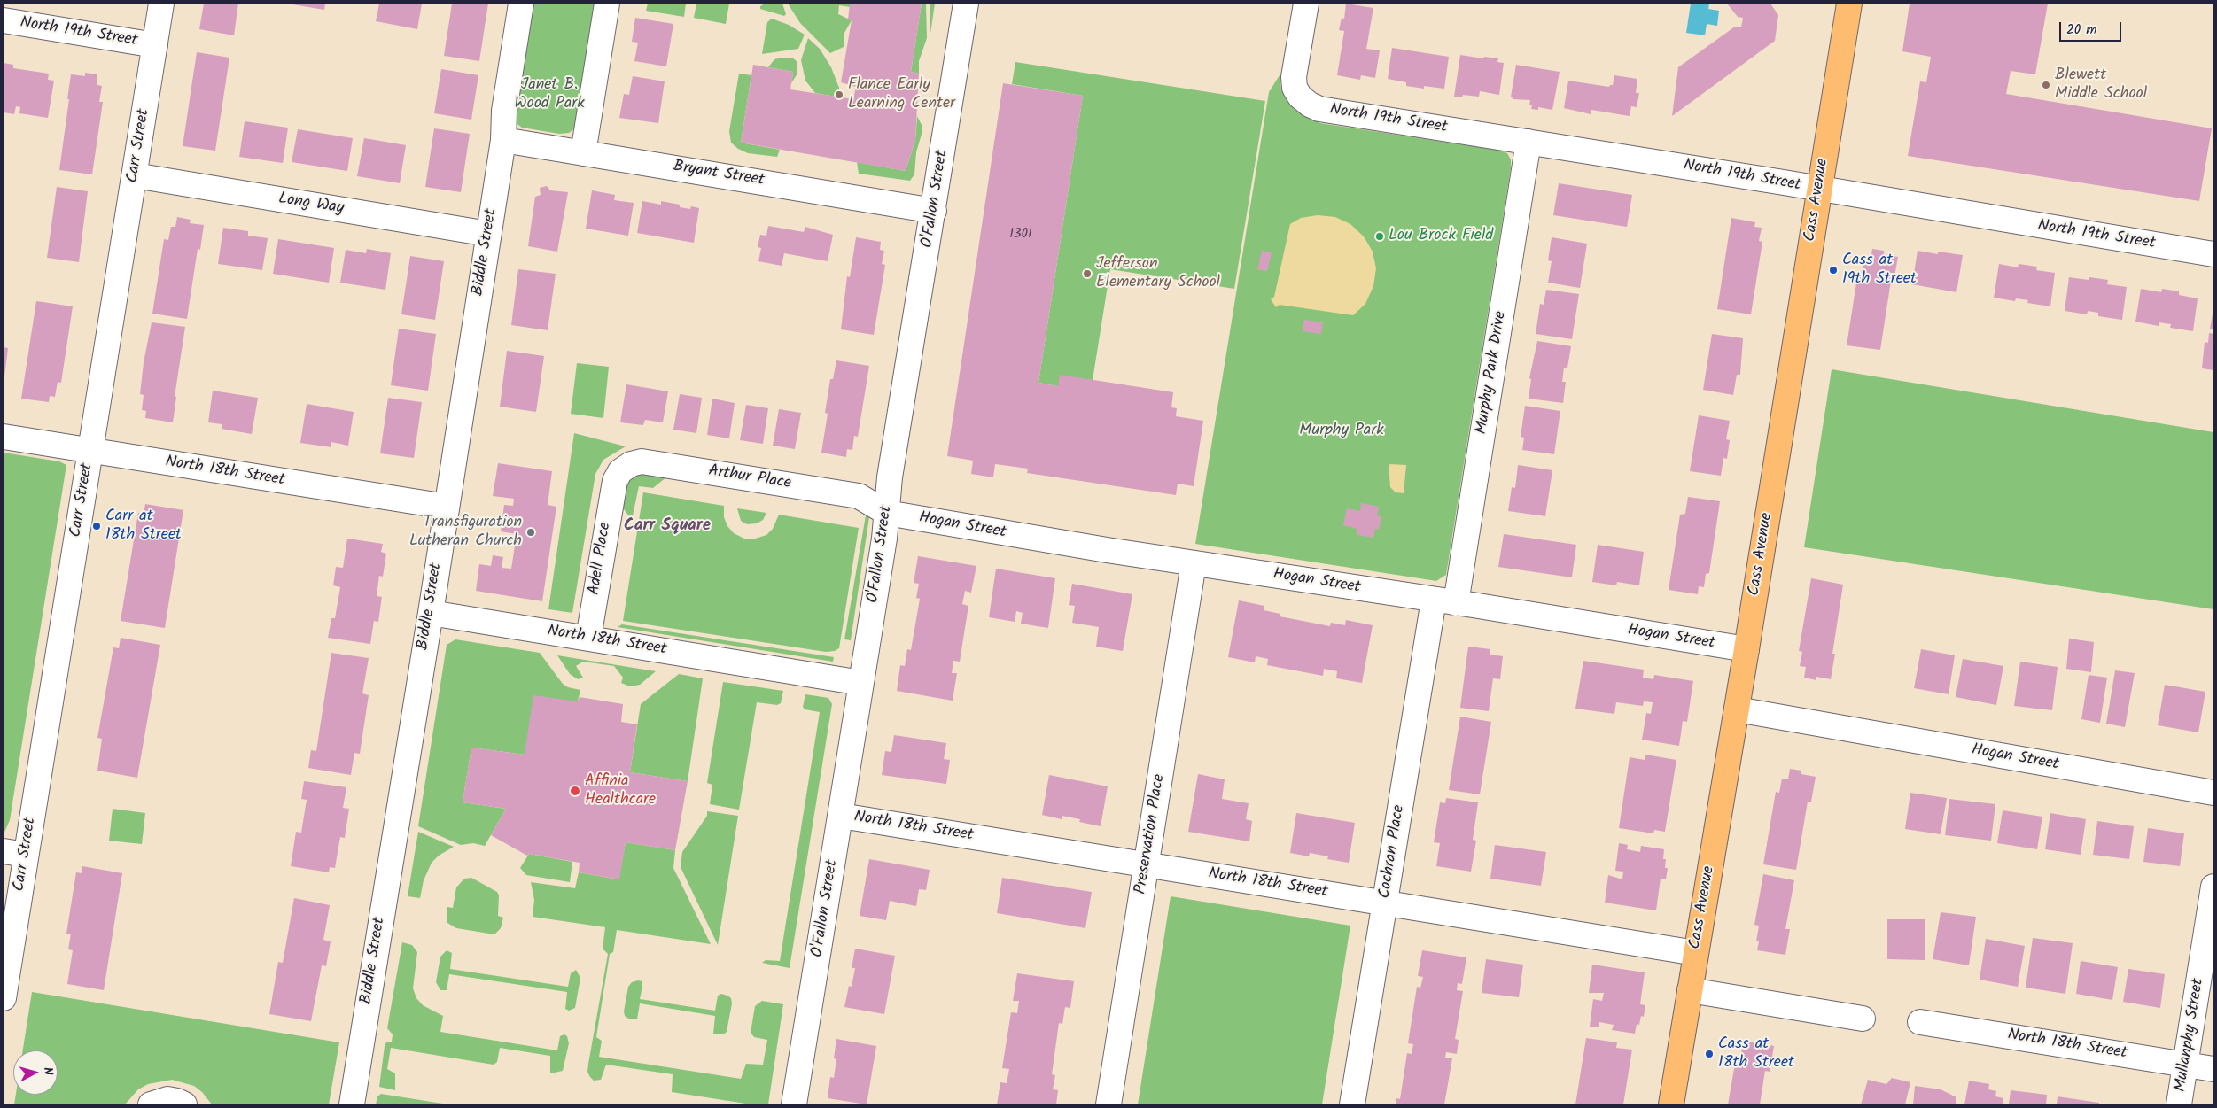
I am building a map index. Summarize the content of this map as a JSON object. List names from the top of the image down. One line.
{"streets":{"main road":["Cass Avenue"],"street":["North 19th Street","Carr Street","Bryant Street","O'Fallon Street","Long Way","Biddle Street","Murphy Park Drive","North 18th Street","Arthur Place","Hogan Street","Adell Place","Preservation Place","Cochran Place","Mullanphy Street"]},"crossings":[["North 19th Street","Carr Street"],["North 19th Street","Cass Avenue"],["North 19th Street","Murphy Park Drive"],["Carr Street","Long Way"],["Carr Street","North 18th Street"],["Bryant Street","O'Fallon Street"],["Bryant Street","Biddle Street"],["O'Fallon Street","North 18th Street"],["O'Fallon Street","Arthur Place"],["O'Fallon Street","Hogan Street"],["Cass Avenue","North 18th Street"],["Cass Avenue","Hogan Street"],["Long Way","Biddle Street"],["Biddle Street","North 18th Street"],["Murphy Park Drive","Hogan Street"],["Murphy Park Drive","Cochran Place"],["North 18th Street","Adell Place"],["North 18th Street","Preservation Place"],["North 18th Street","Cochran Place"],["North 18th Street","Mullanphy Street"],["Arthur Place","Hogan Street"],["Arthur Place","Adell Place"],["Hogan Street","Preservation Place"],["Hogan Street","Cochran Place"]],"districts":["Carr Square"],"parks":["Janet B. Wood Park","Murphy Park"],"places":["Blewett Middle School","Flance Early Learning Center","Lou Brock Field","Cass at 19th Street","Jefferson Elementary School","Carr at 18th Street","Transfiguration Lutheran Church","Affinia Healthcare","Cass at 18th Street"],"house_numbers":["1301"],"scale_bar":"20 m","north":"right"}
